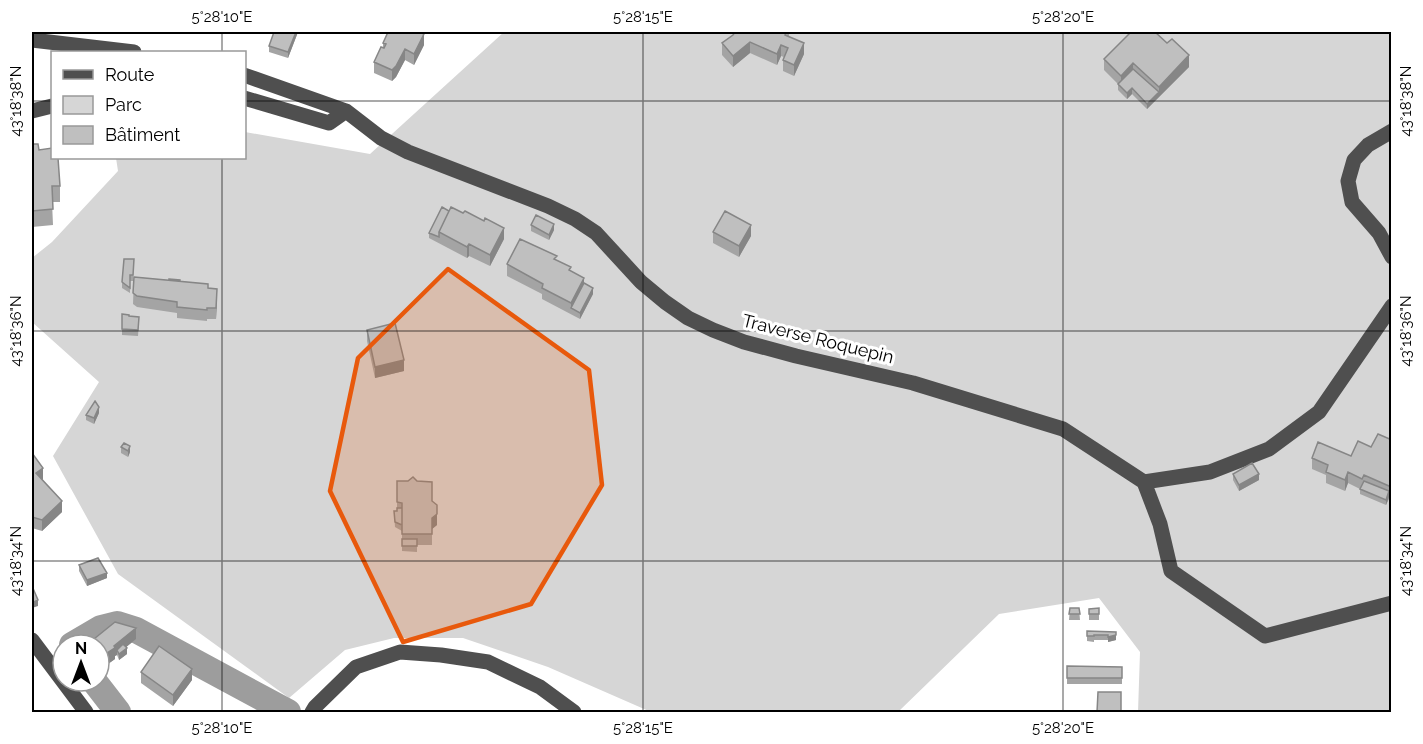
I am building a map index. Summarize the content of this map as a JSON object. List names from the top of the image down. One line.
{"streets":{"street":["Traverse Roquepin"]},"legend":["Route","Parc","Bâtiment"],"north":"top","coordinates":["5°28'10\"E","5°28'15\"E","5°28'20\"E","43°18'38\"N","43°18'36\"N","43°18'34\"N"]}
